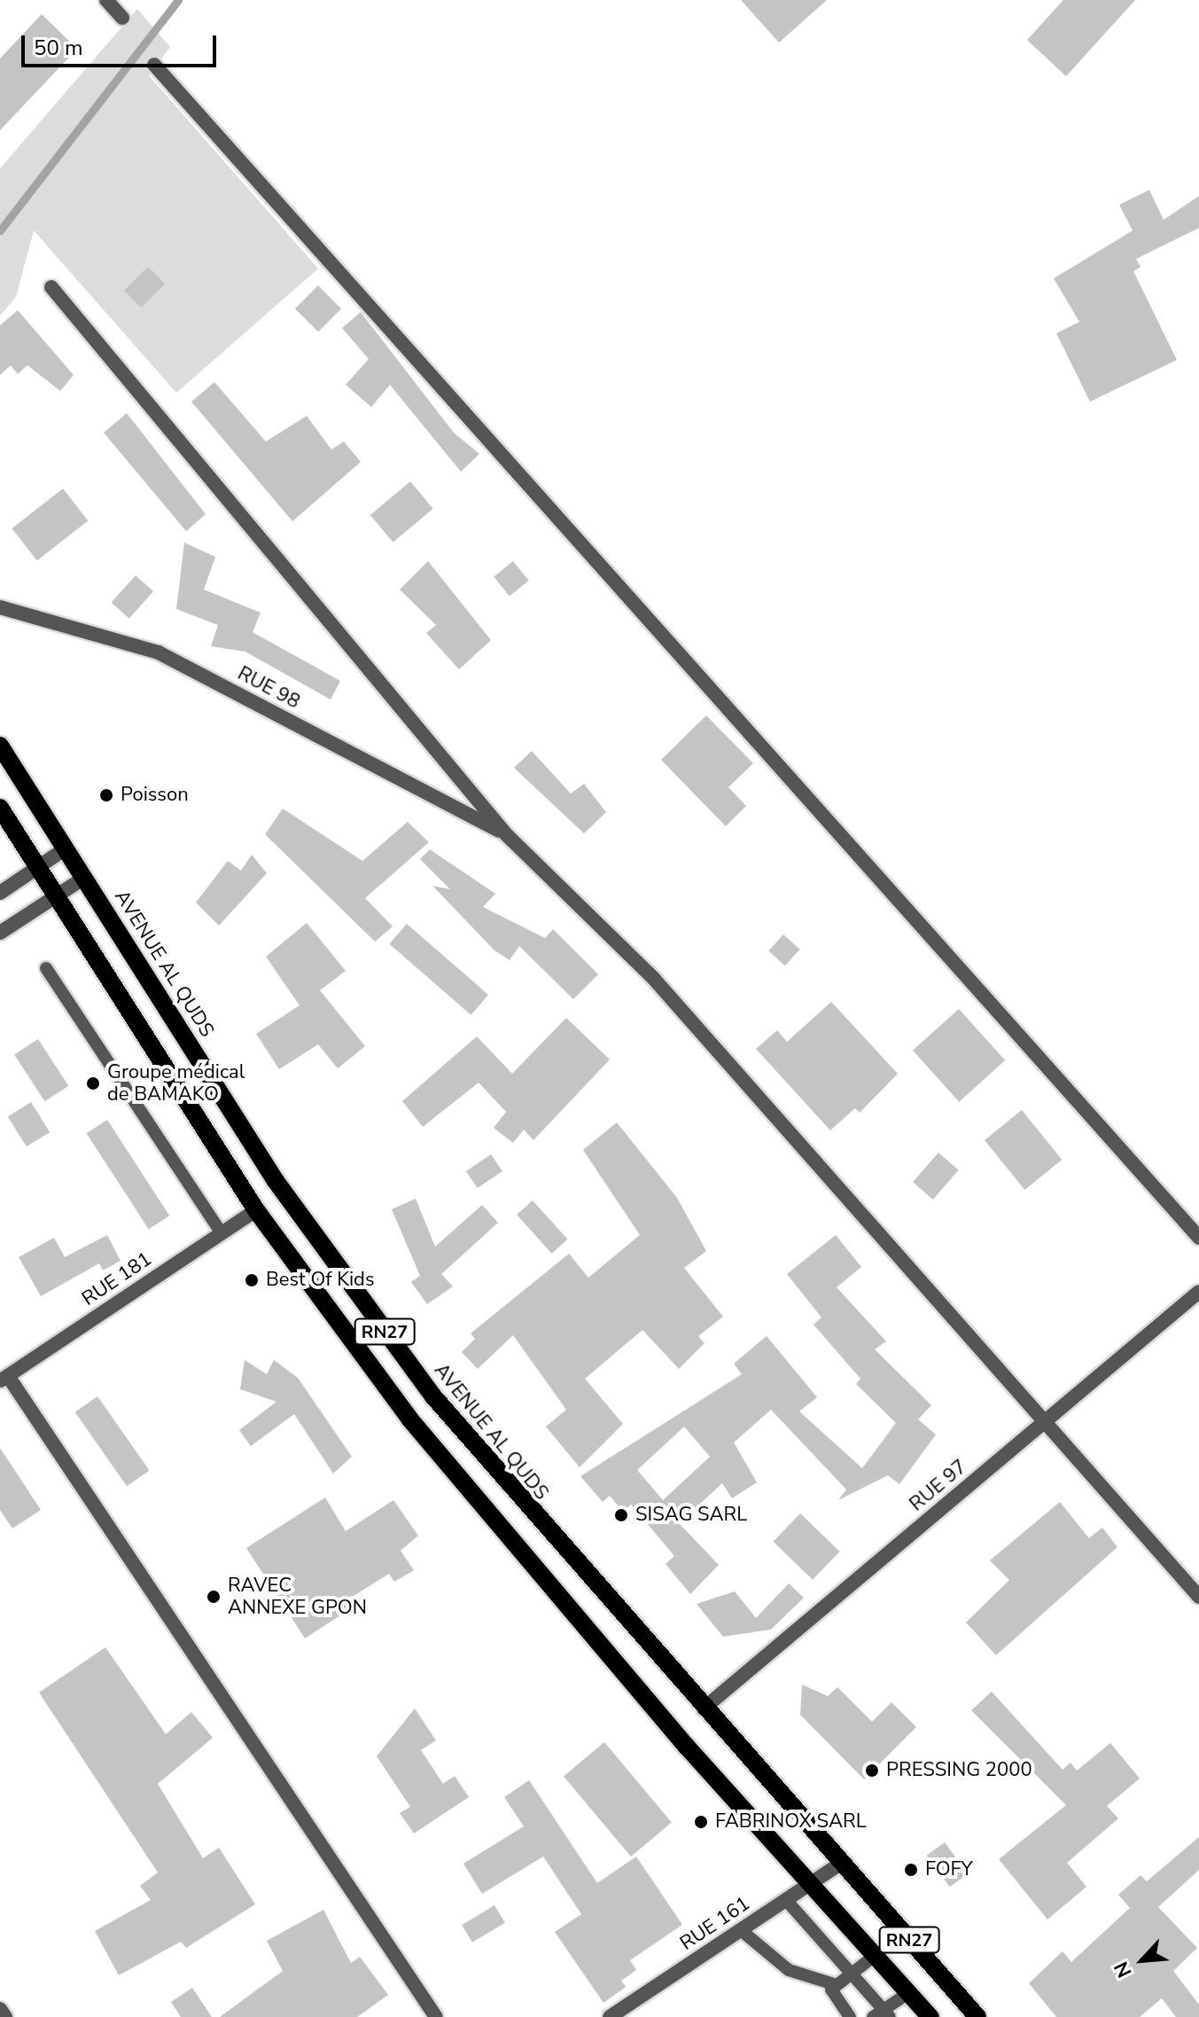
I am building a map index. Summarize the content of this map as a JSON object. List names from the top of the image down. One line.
{"streets":{"main road":["AVENUE AL QUDS","RN27"],"street":["RUE 98","RUE 181","RUE 97","RUE 161"]},"crossings":[["AVENUE AL QUDS","RUE 97"],["AVENUE AL QUDS","RUE 161"],["RUE 181","RN27"],["RN27","RUE 161"]],"places":["Poisson","Groupe médical de BAMAKO","Best Of Kids","SISAG SARL","RAVEC ANNEXE GPON","PRESSING 2000","FABRINOX SARL","FOFY"],"scale_bar":"50 m","north":"bottom left"}
